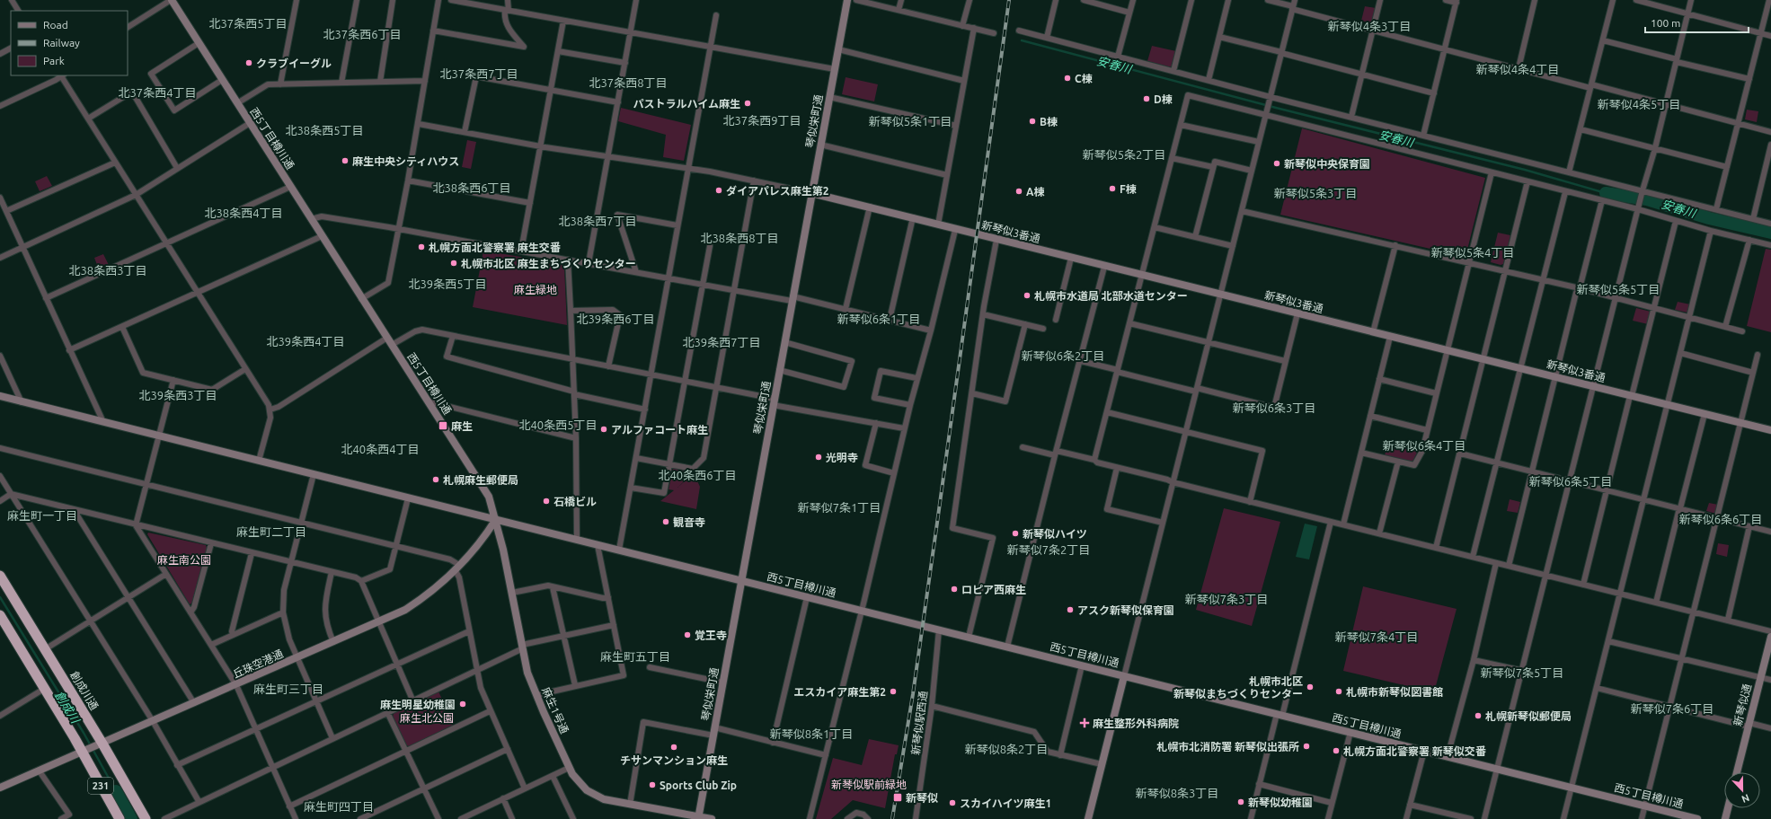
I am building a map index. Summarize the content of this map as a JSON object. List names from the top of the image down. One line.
{"streets":{"highway":["創成川通","231"],"street":["琴似栄町通","西5丁目樽川通","新琴似3番通","丘珠空港通","新琴似通","麻生1号通","新琴似駅西通"]},"crossings":[["琴似栄町通","西5丁目樽川通"],["琴似栄町通","新琴似3番通"],["琴似栄町通","麻生1号通"],["西5丁目樽川通","丘珠空港通"],["西5丁目樽川通","麻生1号通"],["西5丁目樽川通","新琴似駅西通"],["丘珠空港通","創成川通"],["丘珠空港通","麻生1号通"],["丘珠空港通","231"]],"districts":["北37条西5丁目","新琴似4条3丁目","北37条西6丁目","新琴似4条4丁目","北37条西7丁目","北37条西8丁目","北37条西4丁目","新琴似4条5丁目","北37条西9丁目","新琴似5条1丁目","北38条西5丁目","新琴似5条2丁目","北38条西6丁目","新琴似5条3丁目","北38条西4丁目","北38条西7丁目","北38条西8丁目","新琴似5条4丁目","北38条西3丁目","北39条西5丁目","新琴似5条5丁目","北39条西6丁目","新琴似6条1丁目","北39条西4丁目","北39条西7丁目","新琴似6条2丁目","北39条西3丁目","新琴似6条3丁目","北40条西5丁目","新琴似6条4丁目","北40条西4丁目","北40条西6丁目","新琴似6条5丁目","新琴似7条1丁目","麻生町一丁目","新琴似6条6丁目","麻生町二丁目","新琴似7条2丁目","新琴似7条3丁目","新琴似7条4丁目","麻生町五丁目","新琴似7条5丁目","麻生町三丁目","新琴似7条6丁目","新琴似8条1丁目","新琴似8条2丁目","新琴似8条3丁目","麻生町四丁目"],"water":["安春川","創成川"],"parks":["麻生緑地","麻生南公園","麻生北公園","新琴似駅前緑地"],"places":{"other":["クラブイーグル","C棟","D棟","パストラルハイム麻生","B棟","麻生中央シティハウス","新琴似中央保育園","F棟","ダイアパレス麻生第2","A棟","札幌方面北警察署 麻生交番","札幌市北区 麻生まちづくりセンター","札幌市水道局 北部水道センター","アルファコート麻生","光明寺","札幌麻生郵便局","石橋ビル","観音寺","新琴似ハイツ","ロピア西麻生","アスク新琴似保育園","覚王寺","札幌市北区 新琴似まちづくりセンター","エスカイア麻生第2","札幌市新琴似図書館","麻生明星幼稚園","札幌新琴似郵便局","札幌市北消防署 新琴似出張所","チサンマンション麻生","札幌方面北警察署 新琴似交番","Sports Club Zip","新琴似幼稚園","スカイハイツ麻生1"],"transit":["麻生","新琴似"],"health":["麻生整形外科病院"]},"legend":["Road","Railway","Park"],"scale_bar":"100 m","north":"bottom"}
